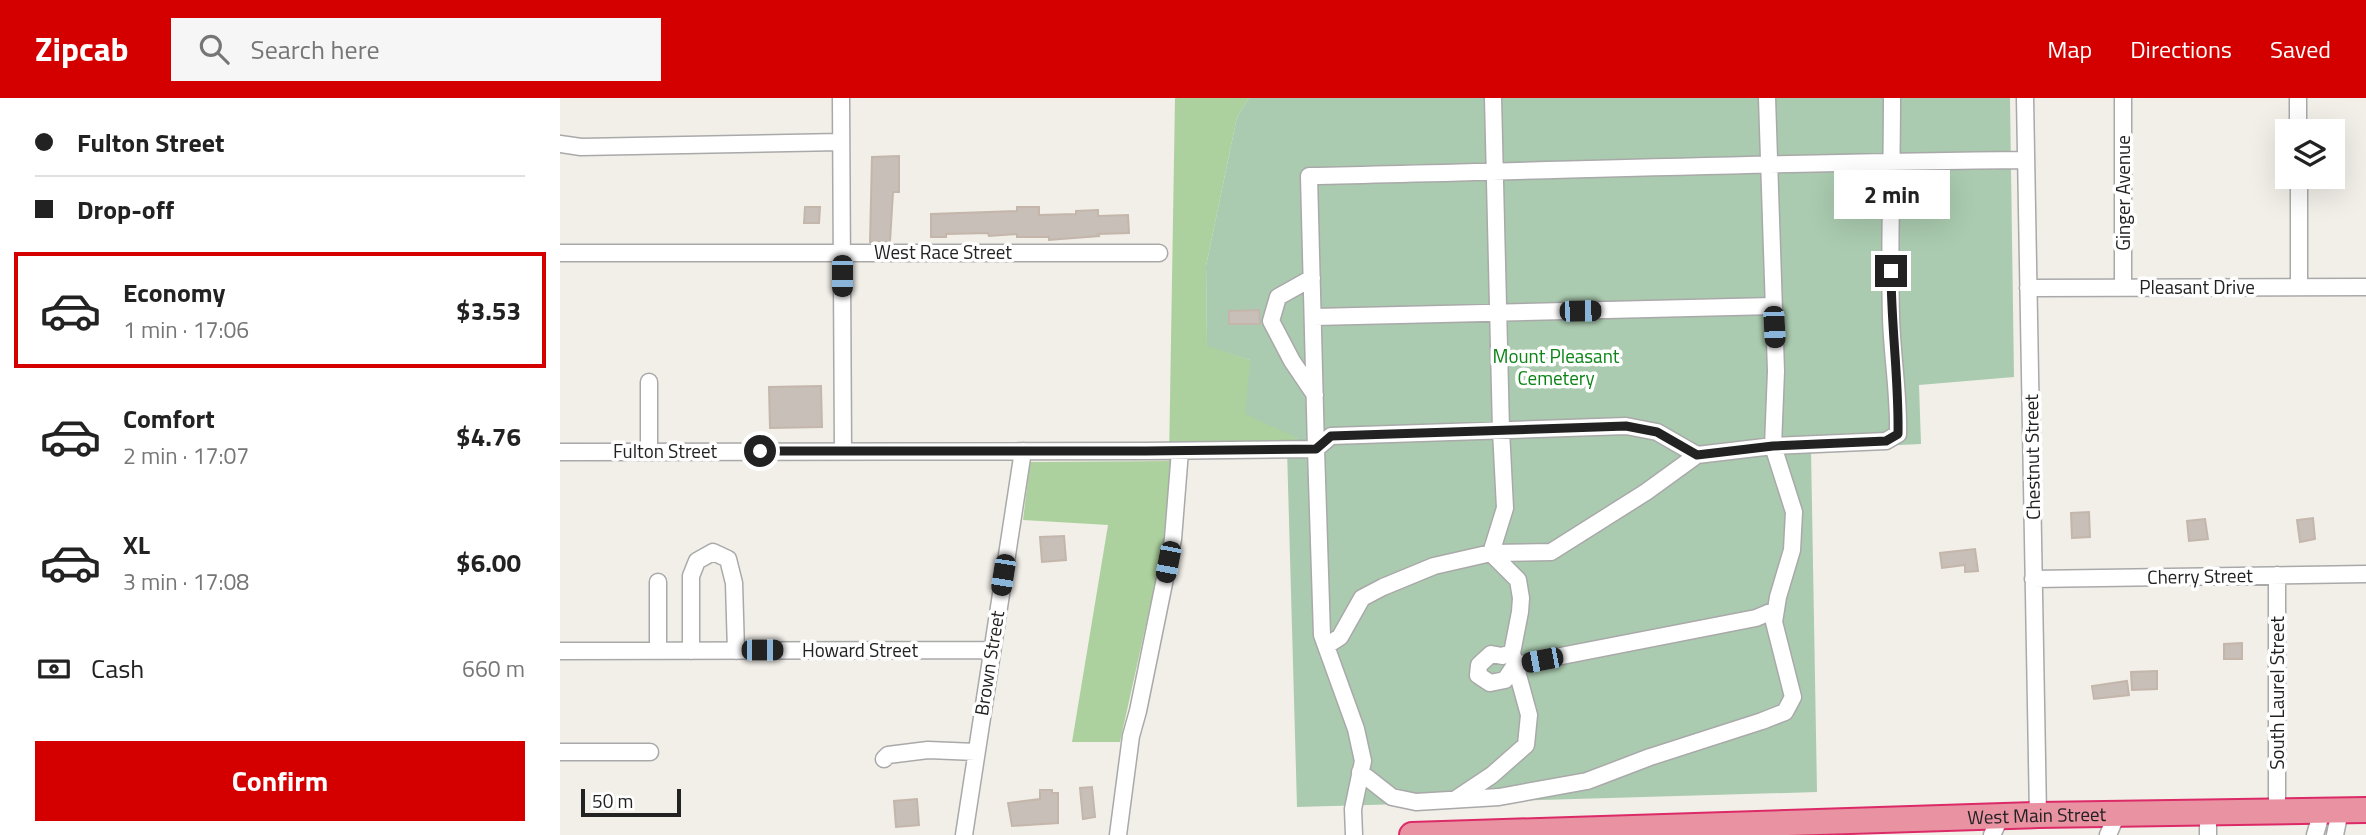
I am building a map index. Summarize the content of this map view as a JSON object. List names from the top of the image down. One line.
{"streets":{"highway":["West Main Street"],"street":["Ginger Avenue","West Race Street","Pleasant Drive","Fulton Street","Chestnut Street","Cherry Street","Howard Street","Brown Street","South Laurel Street"]},"crossings":[["Ginger Avenue","Pleasant Drive"],["Pleasant Drive","Chestnut Street"],["Fulton Street","Brown Street"],["Chestnut Street","Cherry Street"],["Chestnut Street","West Main Street"],["Cherry Street","South Laurel Street"],["Howard Street","Brown Street"],["South Laurel Street","West Main Street"]],"parks":["Mount Pleasant Cemetery"],"scale_bar":"50 m","page":{"header":"Zipcab","search":"Search here","nav":["Map","Directions","Saved"],"banner":["Fulton Street","Drop-off"],"bubble":"2 min","list":[{"name":"Economy","note":"1 min · 17:06","value":"$3.53"},{"name":"Comfort","note":"2 min · 17:07","value":"$4.76"},{"name":"XL","note":"3 min · 17:08","value":"$6.00"}],"pay":["Cash","660 m"],"buttons":"Confirm","scale":"50 m"}}
